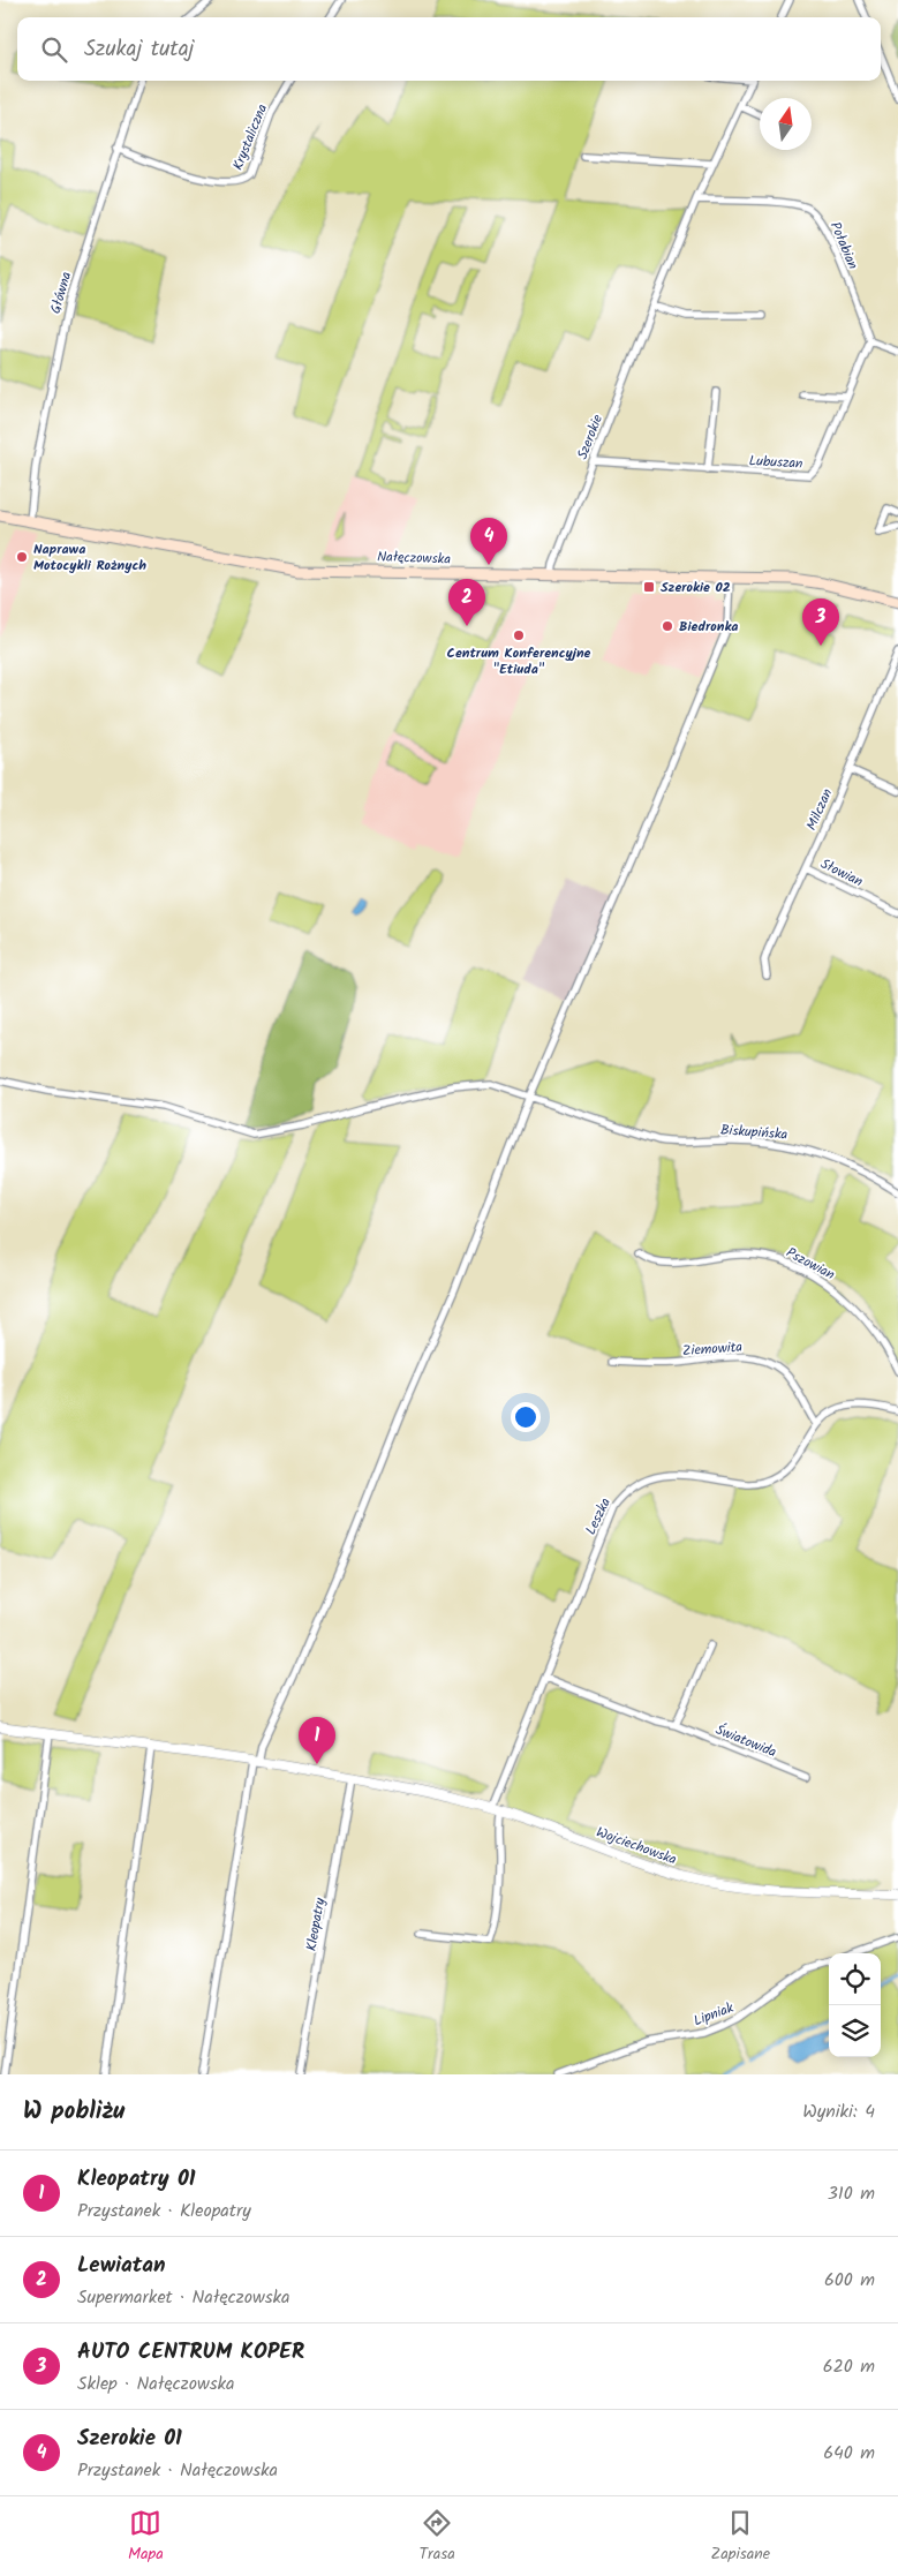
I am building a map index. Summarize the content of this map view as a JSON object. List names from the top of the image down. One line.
{"streets":{"main road":["Nałęczowska"],"street":["Krystaliczna","Połabian","Główna","Szerokie","Lubuszan","Milczan","Słowian","Biskupińska","Pszowian","Ziemowita","Leszka","Światowida","Wojciechowska","Kleopatry","Lipniak"]},"crossings":[["Krystaliczna","Główna"],["Połabian","Szerokie"],["Połabian","Lubuszan"],["Główna","Nałęczowska"],["Szerokie","Lubuszan"],["Szerokie","Nałęczowska"],["Milczan","Słowian"],["Ziemowita","Leszka"],["Leszka","Światowida"],["Leszka","Wojciechowska"],["Wojciechowska","Kleopatry"]],"places":{"other":["Naprawa Motocykli Rożnych","Biedronka","Centrum Konferencyjne \"Etiuda\""],"transit":["Szerokie 02"]},"north":"top","page":{"search":"Szukaj tutaj","pins":["4","2","3","1"],"heading":["W pobliżu","Wyniki: 4"],"list":[{"mark":"1","name":"Kleopatry 01","note":"Przystanek · Kleopatry","value":"310 m"},{"mark":"2","name":"Lewiatan","note":"Supermarket · Nałęczowska","value":"600 m"},{"mark":"3","name":"AUTO CENTRUM KOPER","note":"Sklep · Nałęczowska","value":"620 m"},{"mark":"4","name":"Szerokie 01","note":"Przystanek · Nałęczowska","value":"640 m"}],"nav":["Mapa","Trasa","Zapisane"]}}
